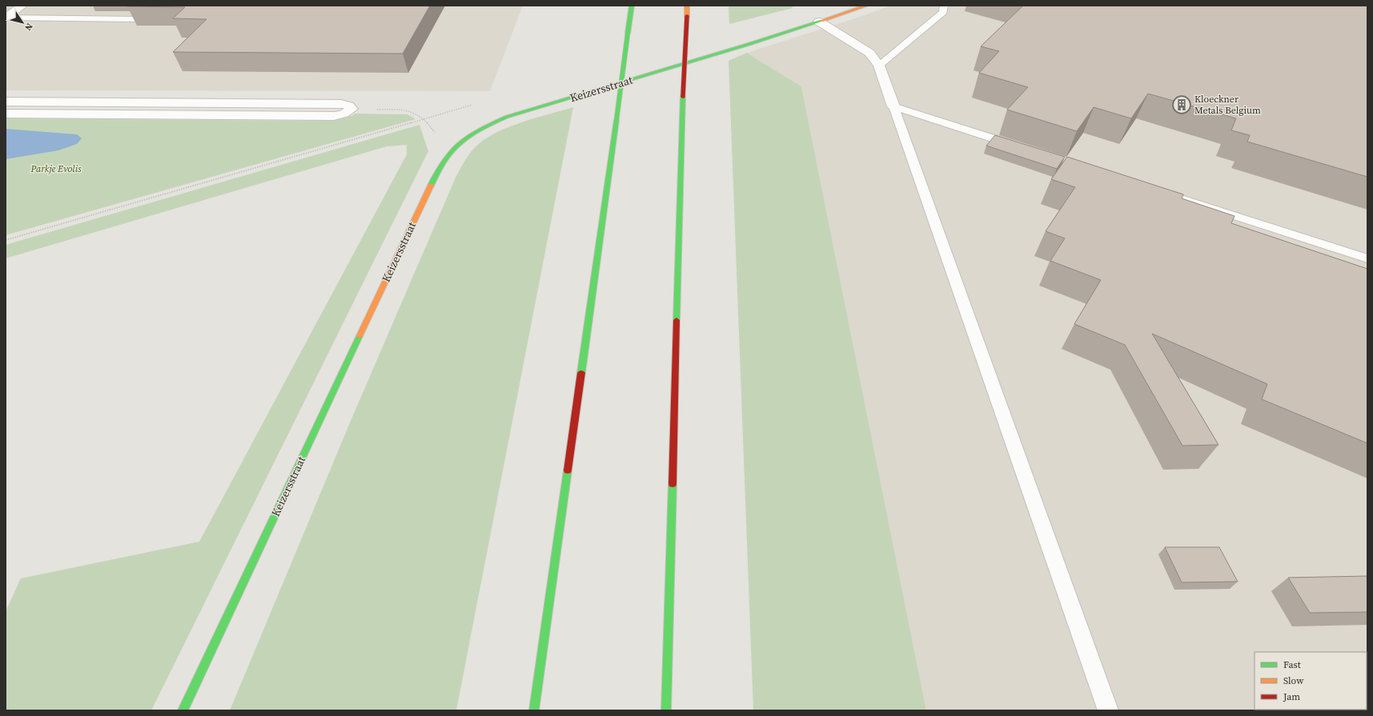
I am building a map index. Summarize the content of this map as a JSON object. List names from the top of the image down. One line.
{"streets":{"main road":["Keizersstraat"]},"parks":["Parkje Evolis"],"places":{"building":["Kloeckner Metals Belgium"]},"legend":["Fast","Slow","Jam"],"north":"bottom right"}
